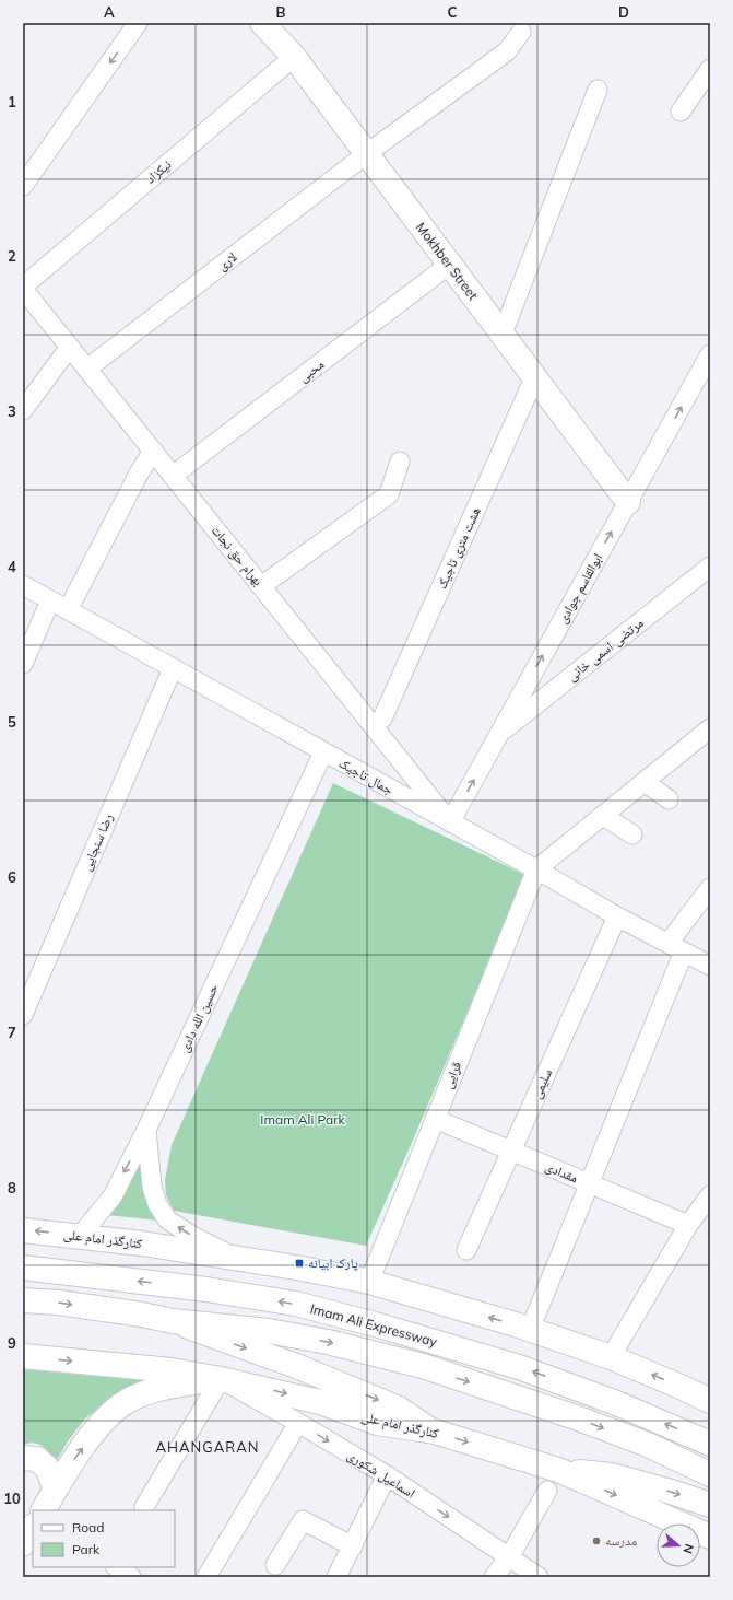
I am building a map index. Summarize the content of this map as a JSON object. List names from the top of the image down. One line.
{"streets":{"main road":["Mokhber Street","کنارگذر امام علی","Imam Ali Expressway"],"street":["نیکزاد","لاری","محبی","هشت متری تاجیک","بهرام حق نجات","ابوالقاسم جوادی","مرتضی اسمی خانی","جمال تاجیک","رضا سنجایی","حسین الله دادی","قرایی","سلیمی","مقدادی","اسماعیل شکوری"]},"crossings":[["نیکزاد","Mokhber Street"],["نیکزاد","بهرام حق نجات"],["لاری","Mokhber Street"],["لاری","بهرام حق نجات"],["Mokhber Street","محبی"],["Mokhber Street","هشت متری تاجیک"],["Mokhber Street","ابوالقاسم جوادی"],["محبی","بهرام حق نجات"],["بهرام حق نجات","ابوالقاسم جوادی"],["بهرام حق نجات","جمال تاجیک"],["ابوالقاسم جوادی","مرتضی اسمی خانی"],["ابوالقاسم جوادی","جمال تاجیک"],["جمال تاجیک","رضا سنجایی"],["جمال تاجیک","حسین الله دادی"],["جمال تاجیک","قرایی"],["جمال تاجیک","سلیمی"],["حسین الله دادی","کنارگذر امام علی"],["قرایی","مقدادی"],["قرایی","کنارگذر امام علی"],["سلیمی","مقدادی"],["کنارگذر امام علی","اسماعیل شکوری"]],"one_way":["اسماعیل شکوری"],"districts":["AHANGARAN"],"parks":["Imam Ali Park"],"places":{"transit":["پارک ابیانه"],"other":["مدرسه"]},"legend":["Road","Park"],"north":"right","grid":{"columns":["A","B","C","D"],"rows":["1","2","3","4","5","6","7","8","9","10"]}}
